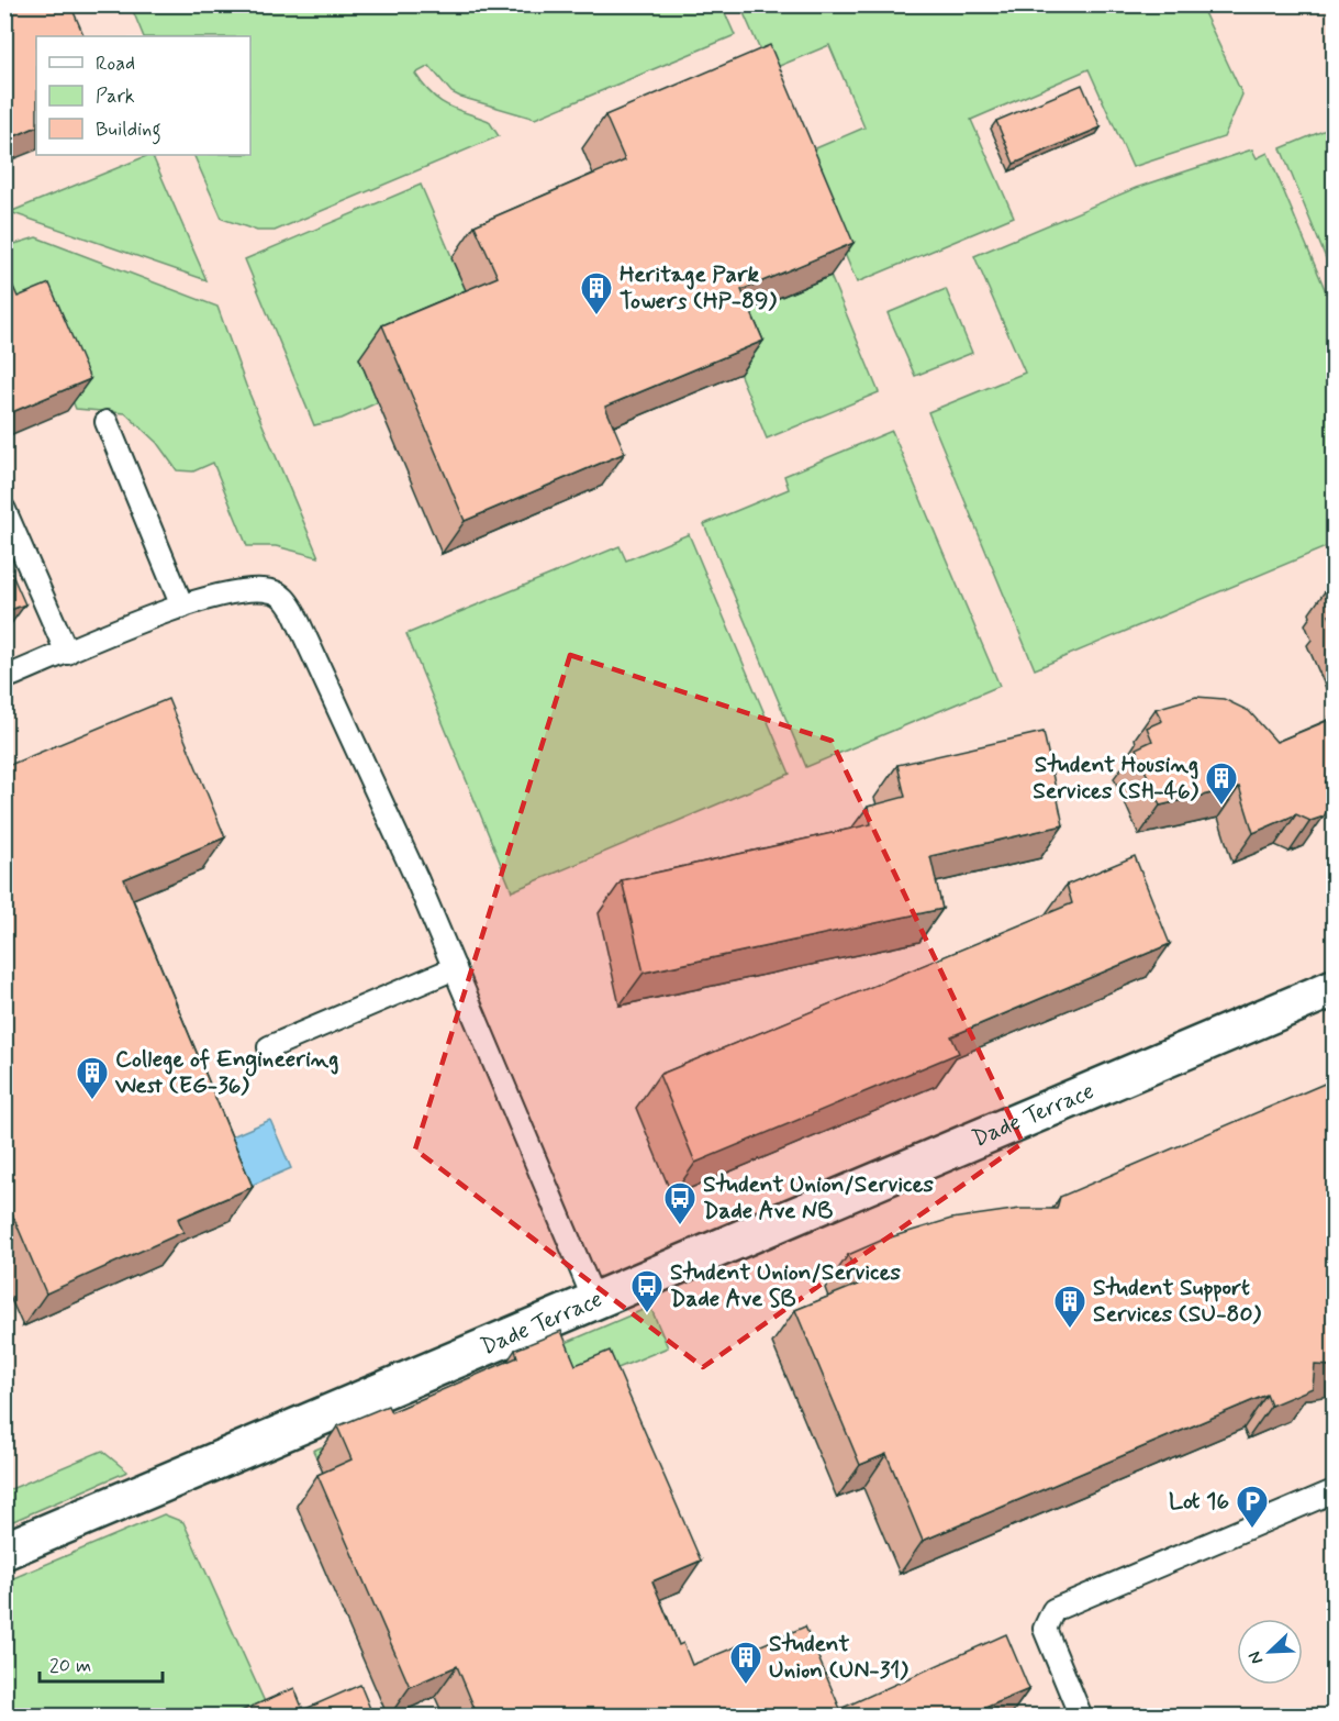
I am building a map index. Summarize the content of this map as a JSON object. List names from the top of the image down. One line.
{"streets":{"street":["Dade Terrace"]},"places":{"building":["Heritage Park Towers (HP-89)","Student Housing Services (SH-46)","College of Engineering West (EG-36)","Student Support Services (SU-80)","Student Union (UN-31)"],"bus stop":["Student Union/Services Dade Ave NB","Student Union/Services Dade Ave SB"],"parking":["Lot 16"]},"legend":["Road","Park","Building"],"scale_bar":"20 m","north":"bottom left"}
